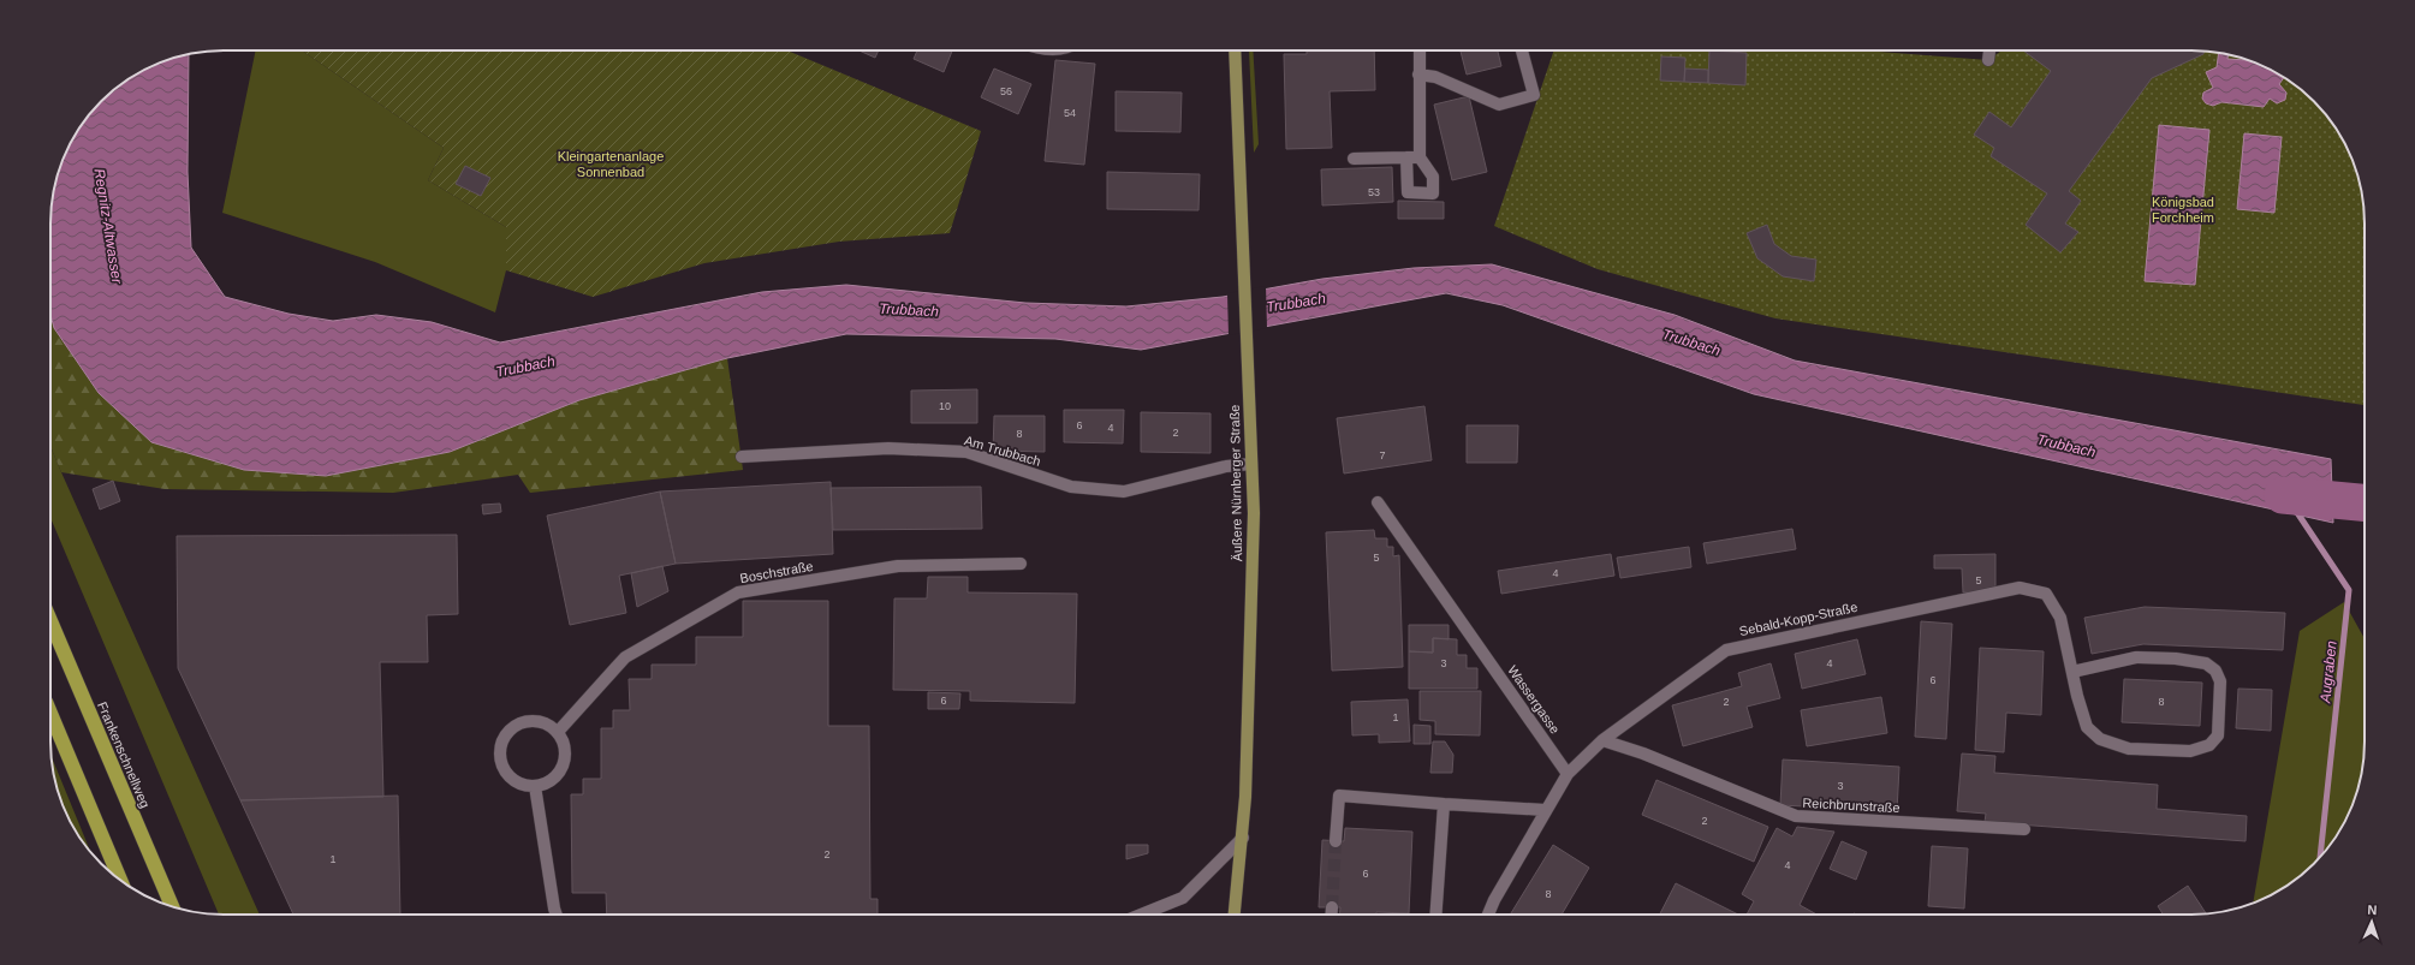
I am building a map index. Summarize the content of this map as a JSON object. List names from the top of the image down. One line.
{"streets":{"highway":["Frankenschnellweg"],"main road":["Äußere Nürnberger Straße"],"street":["Am Trubbach","Boschstraße","Sebald-Kopp-Straße","Wassergasse","Reichbrunstraße"]},"crossings":[["Am Trubbach","Äußere Nürnberger Straße"],["Sebald-Kopp-Straße","Wassergasse"],["Sebald-Kopp-Straße","Reichbrunstraße"]],"water":["Regnitz-Altwasser","Trubbach","Augraben"],"parks":["Kleingartenanlage Sonnenbad","Königsbad Forchheim"],"house_numbers":["56","54","53","10","6","4","2","8","7","5","4","5","3","4","6","6","2","8","1","3","2","2","1","4","6","8"],"north":"top"}
